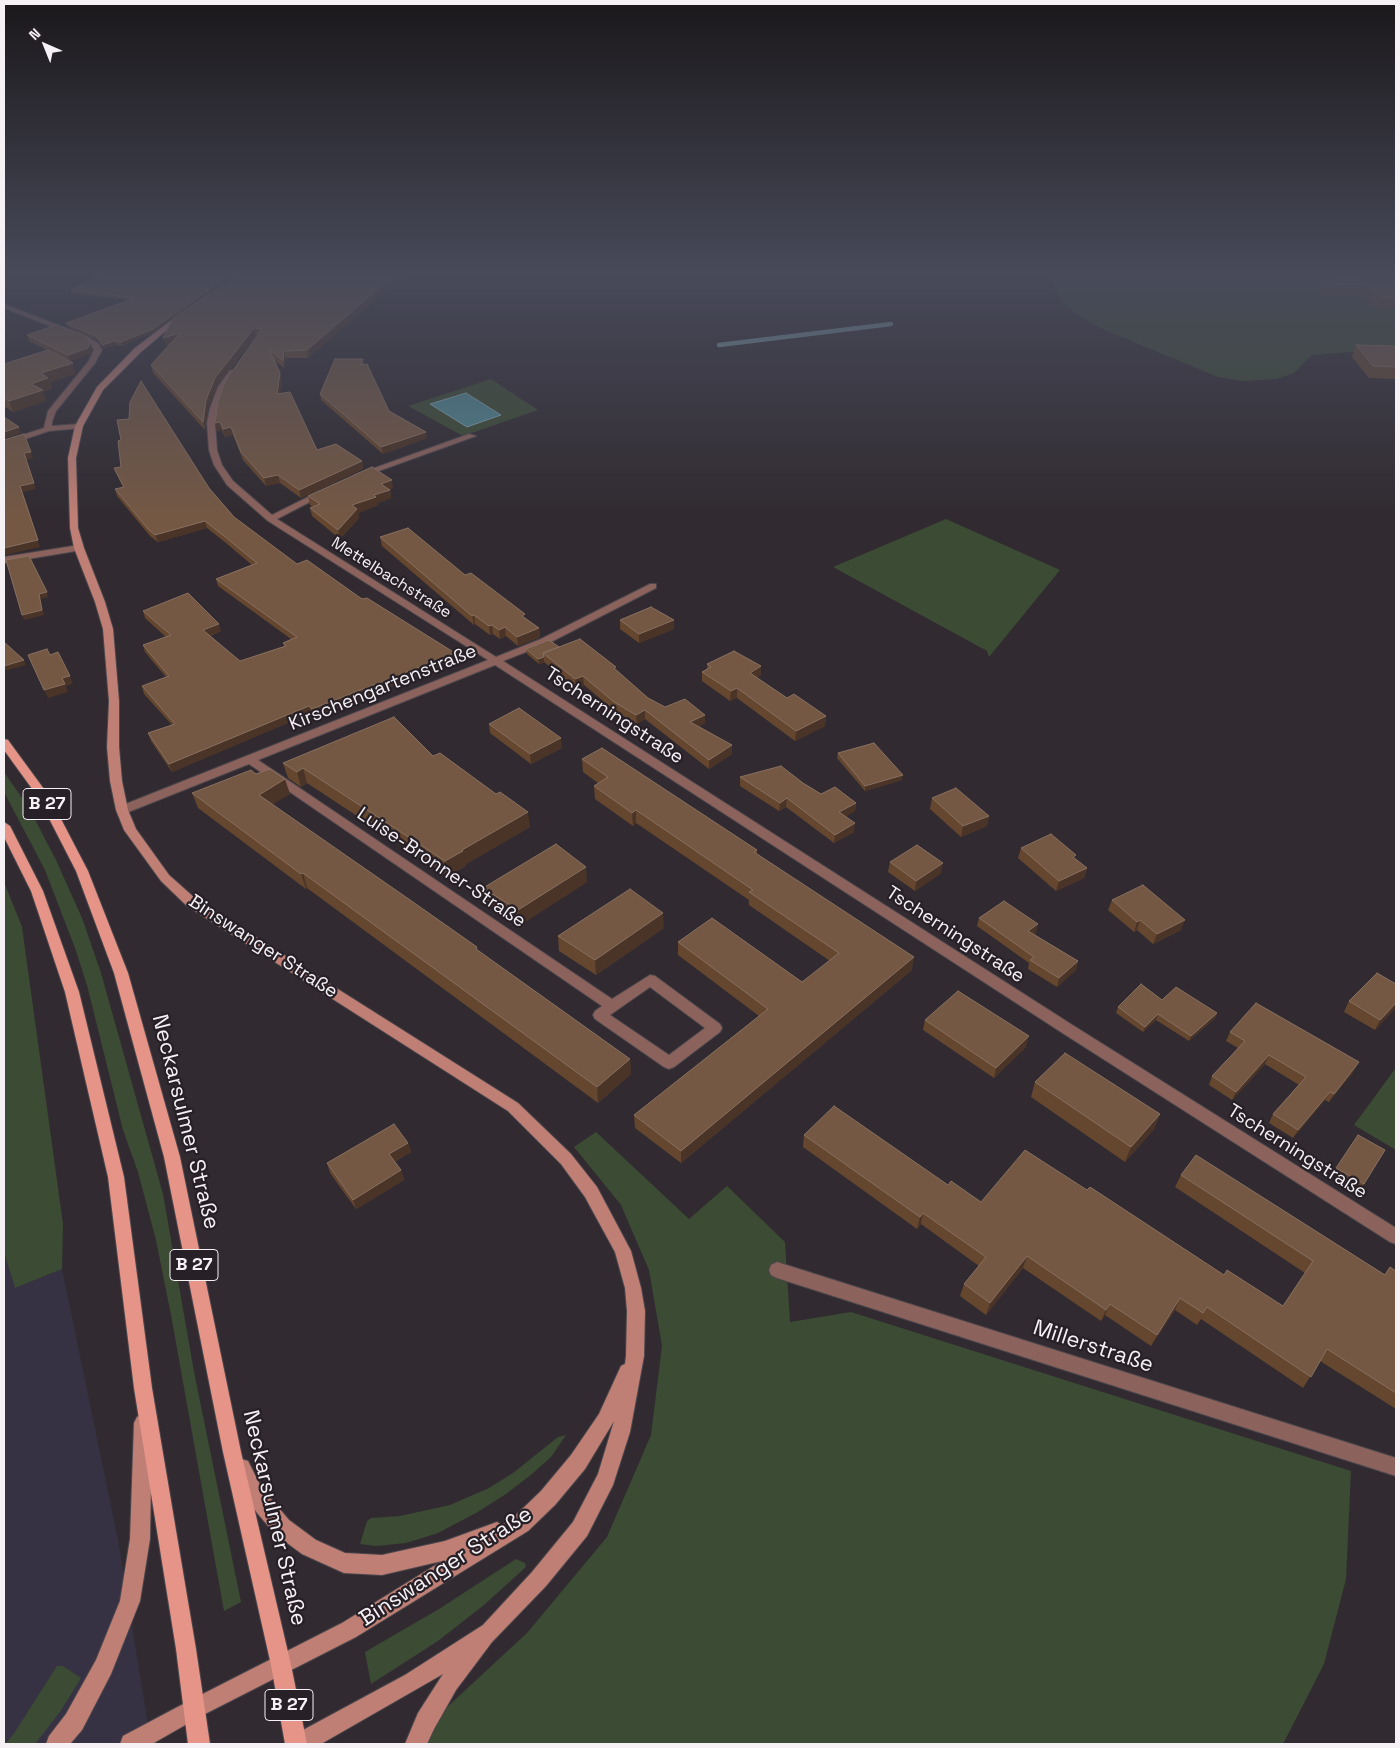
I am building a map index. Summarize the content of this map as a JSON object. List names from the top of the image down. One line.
{"streets":{"main road":["B 27","Binswanger Straße","Neckarsulmer Straße"],"street":["Mettelbachstraße","Kirschengartenstraße","Tscherningstraße","Luise-Bronner-Straße","Millerstraße"]},"crossings":[["Mettelbachstraße","Kirschengartenstraße"],["Mettelbachstraße","Tscherningstraße"],["Kirschengartenstraße","Tscherningstraße"],["Kirschengartenstraße","Luise-Bronner-Straße"],["Kirschengartenstraße","Binswanger Straße"],["B 27","Binswanger Straße"],["Binswanger Straße","Neckarsulmer Straße"]],"north":"top left"}
